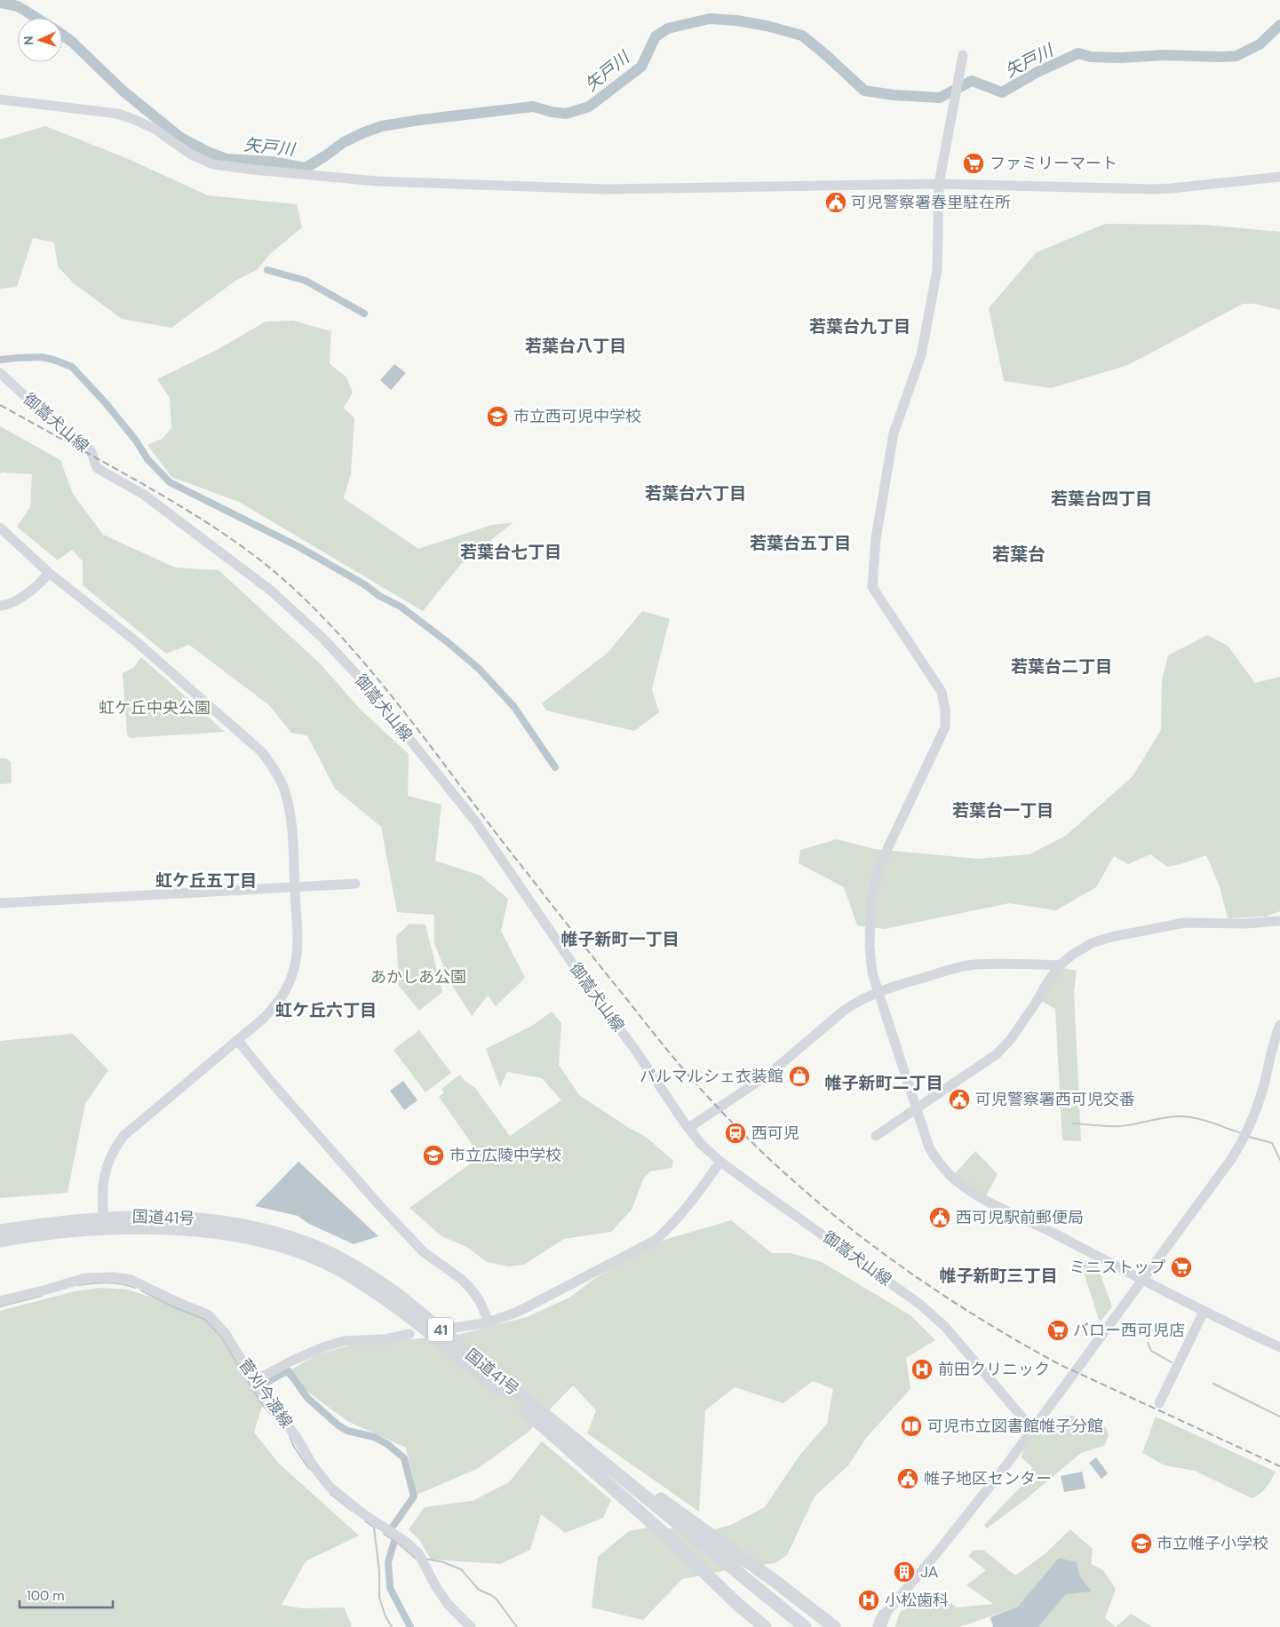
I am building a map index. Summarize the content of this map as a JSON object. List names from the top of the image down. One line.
{"streets":{"highway":["国道41号","41"],"street":["御嵩犬山線","菅刈今渡線"]},"districts":["若葉台九丁目","若葉台八丁目","若葉台六丁目","若葉台四丁目","若葉台五丁目","若葉台七丁目","若葉台","若葉台二丁目","若葉台一丁目","虹ケ丘五丁目","帷子新町一丁目","虹ケ丘六丁目","帷子新町二丁目","帷子新町三丁目"],"water":["矢戸川"],"parks":["虹ケ丘中央公園","あかしあ公園"],"places":{"supermarket":["ファミリーマート","ミニストップ","バロー西可児店"],"public building":["可児警察署春里駐在所","可児警察署西可児交番","西可児駅前郵便局","帷子地区センター"],"school or university":["市立西可児中学校","市立広陵中学校","市立帷子小学校"],"shop":["パルマルシェ衣装館"],"station":["西可児"],"hospital":["前田クリニック","小松歯科"],"library":["可児市立図書館帷子分館"],"building":["JA"]},"scale_bar":"100 m","north":"left"}
